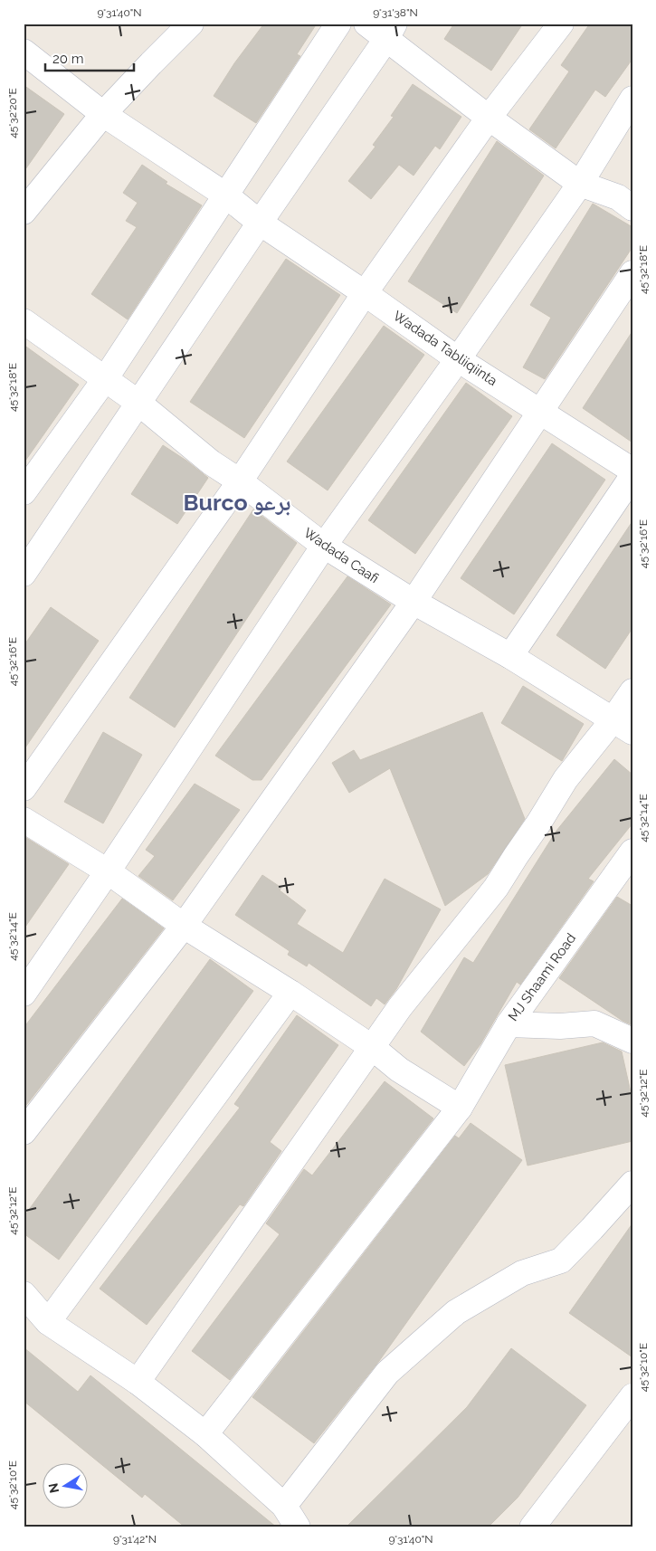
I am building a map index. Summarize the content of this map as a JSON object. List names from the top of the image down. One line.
{"streets":{"street":["Wadada Tabliiqiinta","Wadada Caafi","MJ Shaami Road"]},"districts":["Burco برعو"],"scale_bar":"20 m","north":"left","coordinates":["9°31'40\"N","9°31'38\"N","45°32'20\"E","45°32'18\"E","45°32'16\"E","45°32'14\"E","45°32'12\"E","45°32'10\"E","9°31'42\"N"]}
